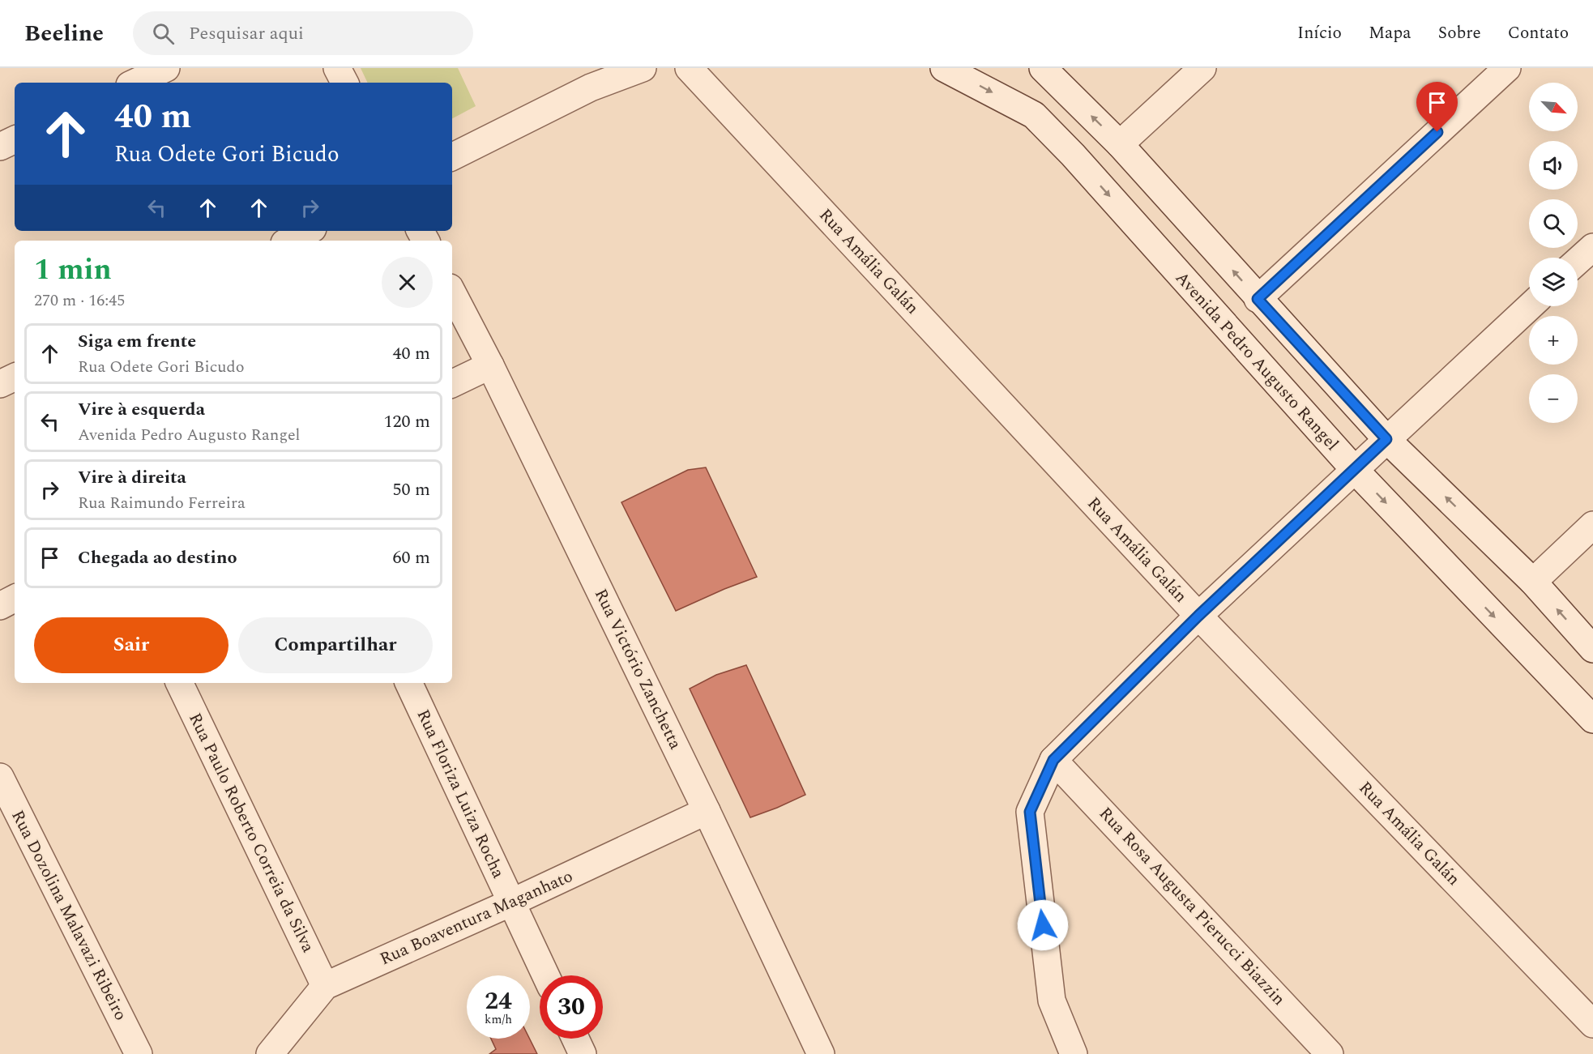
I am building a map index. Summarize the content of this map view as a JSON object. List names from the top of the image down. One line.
{"streets":{"street":["Rua Amália Galán","Avenida Pedro Augusto Rangel","Rua Victório Zanchetta","Rua Floriza Luiza Rocha","Rua Paulo Roberto Correia da Silva","Rua Rosa Augusta Pierucci Biazzin","Rua Dozolina Malavazi Ribeiro","Rua Boaventura Maganhato"]},"crossings":[["Rua Victório Zanchetta","Rua Boaventura Maganhato"],["Rua Floriza Luiza Rocha","Rua Boaventura Maganhato"],["Rua Paulo Roberto Correia da Silva","Rua Boaventura Maganhato"]],"north":"bottom right","page":{"header":"Beeline","search":"Pesquisar aqui","nav":["Início","Mapa","Sobre","Contato"],"map_buttons":["+","−"],"turn":["40 m","Rua Odete Gori Bicudo"],"heading":["1 min","270 m · 16:45"],"list":[{"name":"Siga em frente","note":"Rua Odete Gori Bicudo","value":"40 m"},{"name":"Vire à esquerda","note":"Avenida Pedro Augusto Rangel","value":"120 m"},{"name":"Vire à direita","note":"Rua Raimundo Ferreira","value":"50 m"},{"name":"Chegada ao destino","value":"60 m"}],"buttons":["Sair","Compartilhar"],"speed":"24 km/h","limit":"30"}}
